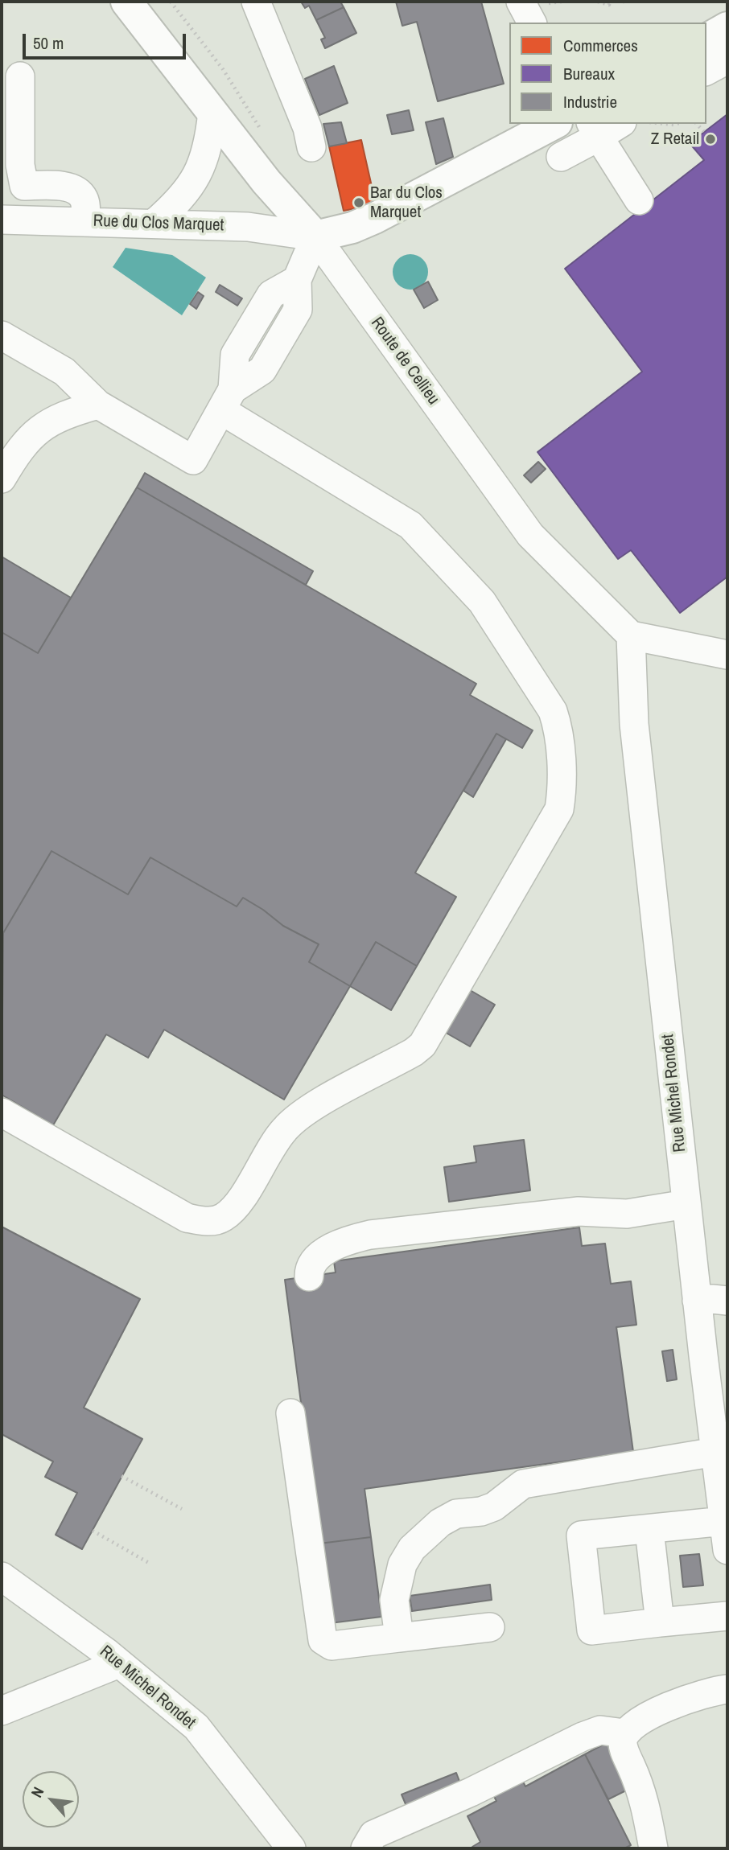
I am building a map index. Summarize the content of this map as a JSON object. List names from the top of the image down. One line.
{"streets":{"main road":["Route de Cellieu"],"street":["Rue du Clos Marquet","Rue Michel Rondet"]},"crossings":[["Rue du Clos Marquet","Route de Cellieu"],["Route de Cellieu","Rue Michel Rondet"]],"places":["Z Retail","Bar du Clos Marquet"],"legend":["Commerces","Bureaux","Industrie"],"scale_bar":"50 m","north":"top left"}
